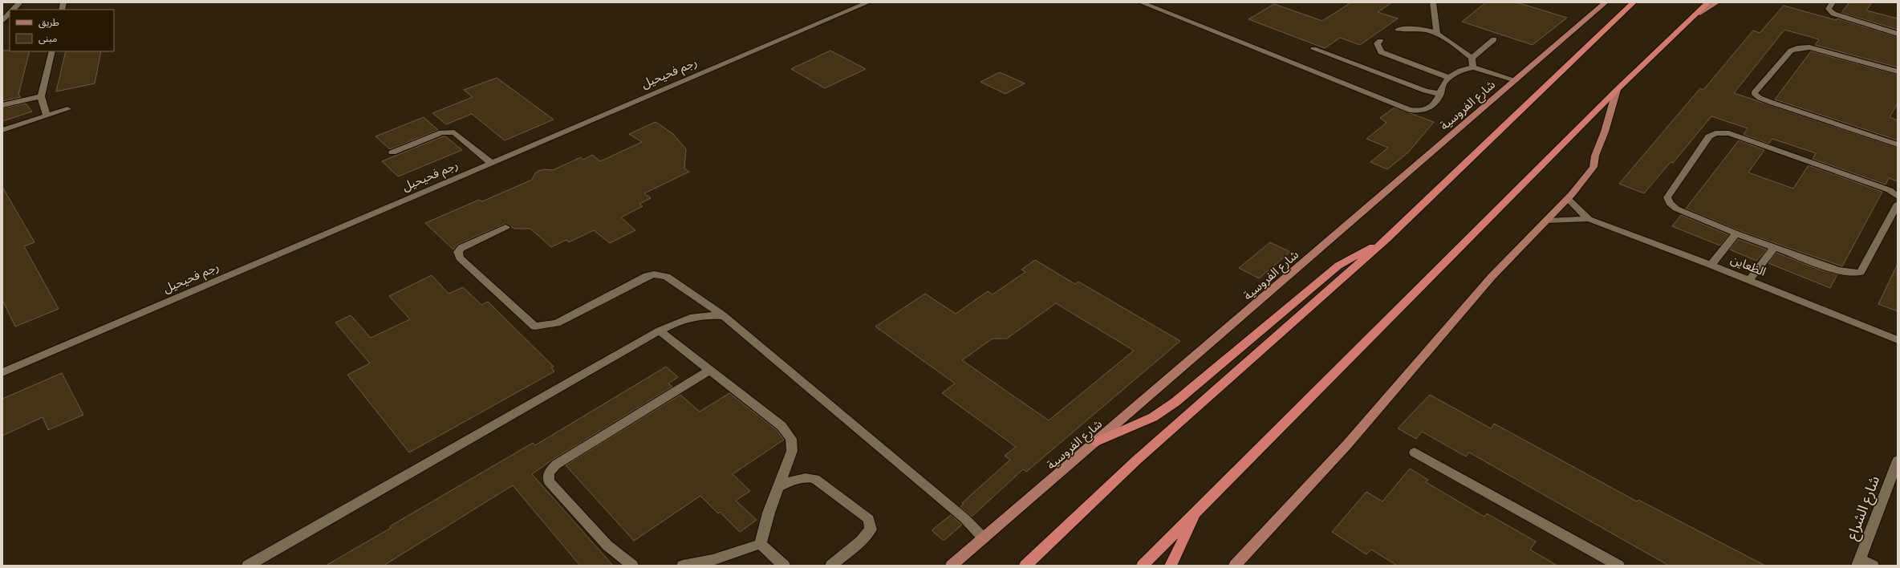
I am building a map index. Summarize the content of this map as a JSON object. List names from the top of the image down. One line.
{"streets":{"main road":["شارع الفروسية"],"street":["رجم فحيحيل","الظعاين","شارع الشراع"]},"legend":["طريق","مبنى"]}
